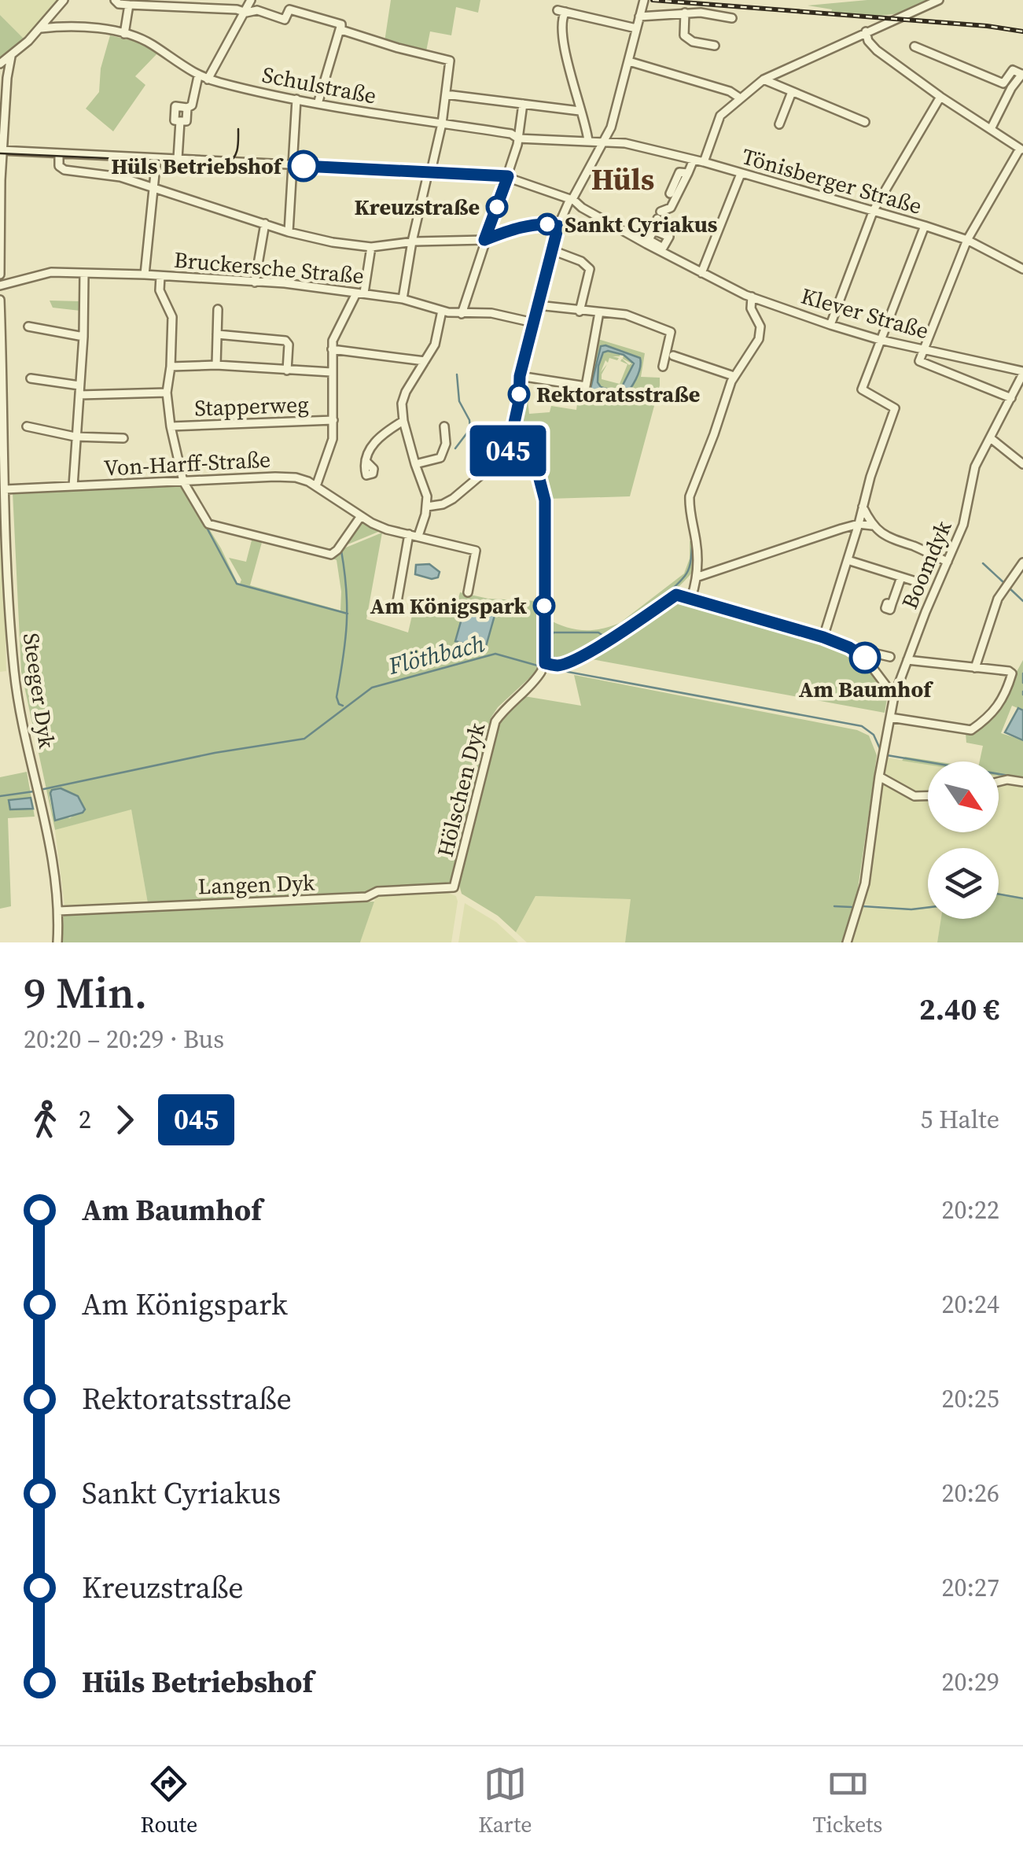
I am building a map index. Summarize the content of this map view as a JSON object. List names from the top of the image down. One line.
{"streets":{"street":["Schulstraße","Tönisberger Straße","Bruckersche Straße","Klever Straße","Stapperweg","Von-Harff-Straße","Boomdyk","Steeger Dyk","Hölschen Dyk","Langen Dyk"]},"crossings":[["Schulstraße","Tönisberger Straße"],["Bruckersche Straße","Stapperweg"],["Klever Straße","Boomdyk"],["Stapperweg","Von-Harff-Straße"],["Von-Harff-Straße","Steeger Dyk"],["Steeger Dyk","Langen Dyk"],["Hölschen Dyk","Langen Dyk"]],"districts":["Hüls"],"water":["Flöthbach"],"places":["Hüls Betriebshof","Kreuzstraße","Sankt Cyriakus","Rektoratsstraße","Am Königspark","Am Baumhof"],"lines":["bus line 045"],"north":"bottom right","page":{"on_map":"045","heading":["9 Min.","20:20 – 20:29 · Bus","2.40 €"],"legs":["2","045","5 Halte"],"list":[{"name":"Am Baumhof","value":"20:22"},{"name":"Am Königspark","value":"20:24"},{"name":"Rektoratsstraße","value":"20:25"},{"name":"Sankt Cyriakus","value":"20:26"},{"name":"Kreuzstraße","value":"20:27"},{"name":"Hüls Betriebshof","value":"20:29"}],"tabs":["Route","Karte","Tickets"]}}
